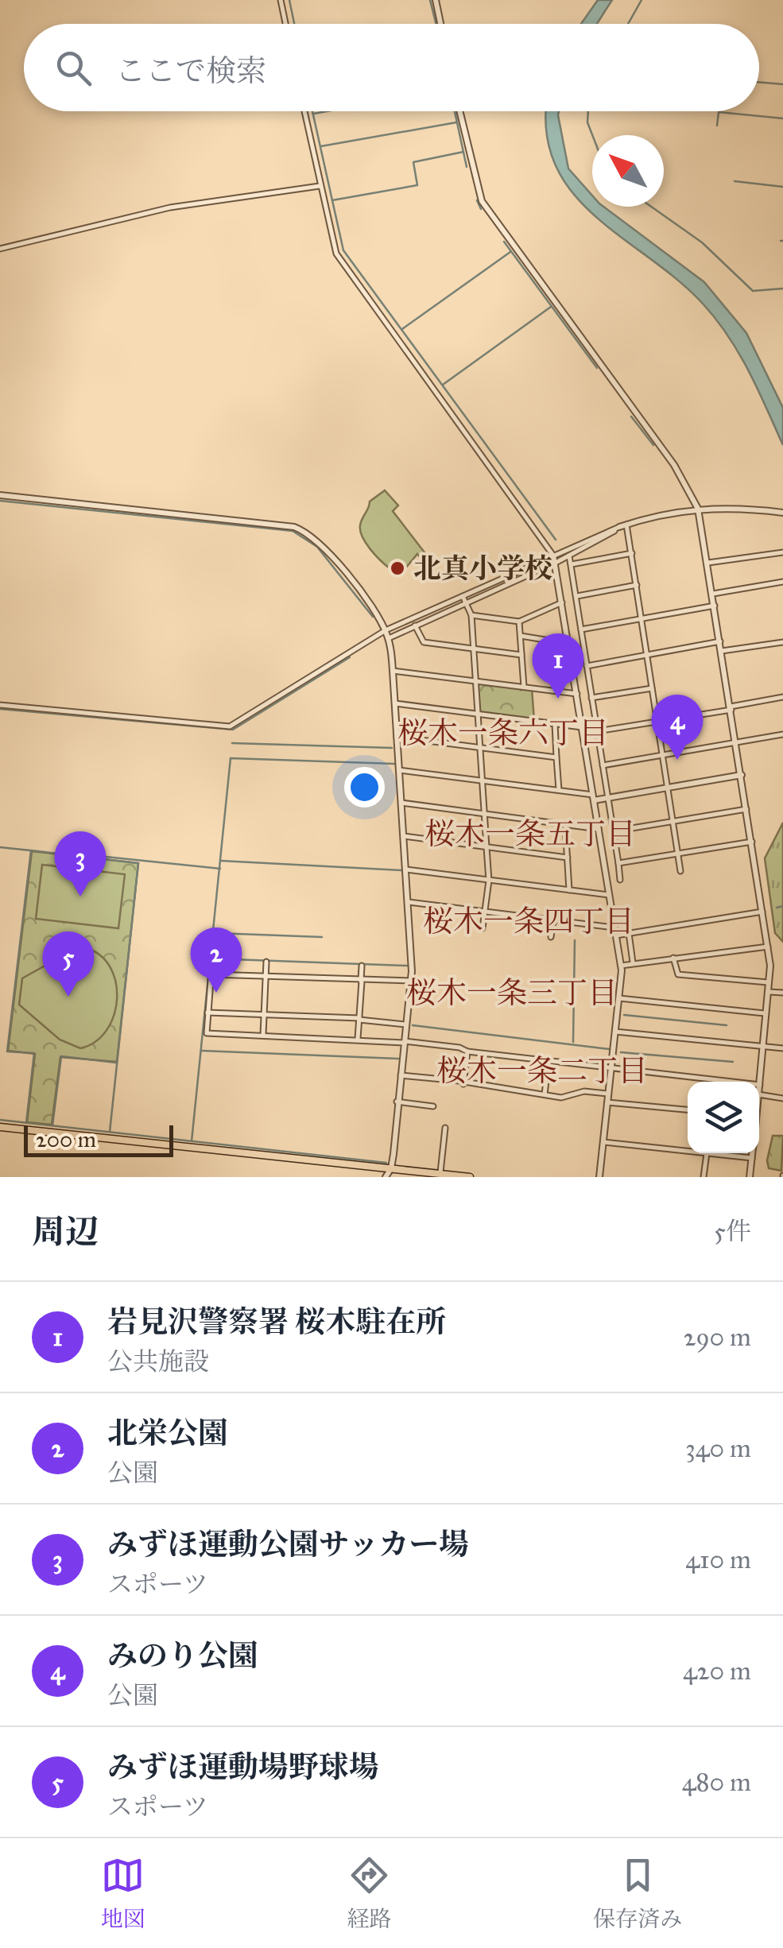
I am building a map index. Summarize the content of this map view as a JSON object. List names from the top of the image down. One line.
{"districts":["桜木一条六丁目","桜木一条五丁目","桜木一条四丁目","桜木一条三丁目","桜木一条二丁目"],"places":["北真小学校"],"scale_bar":"200 m","north":"top left","page":{"search":"ここで検索","pins":["1","4","3","2","5"],"scale":"200 m","heading":["周辺","5件"],"list":[{"mark":"1","name":"岩見沢警察署 桜木駐在所","note":"公共施設","value":"290 m"},{"mark":"2","name":"北栄公園","note":"公園","value":"340 m"},{"mark":"3","name":"みずほ運動公園サッカー場","note":"スポーツ","value":"410 m"},{"mark":"4","name":"みのり公園","note":"公園","value":"420 m"},{"mark":"5","name":"みずほ運動場野球場","note":"スポーツ","value":"480 m"}],"nav":["地図","経路","保存済み"]}}
